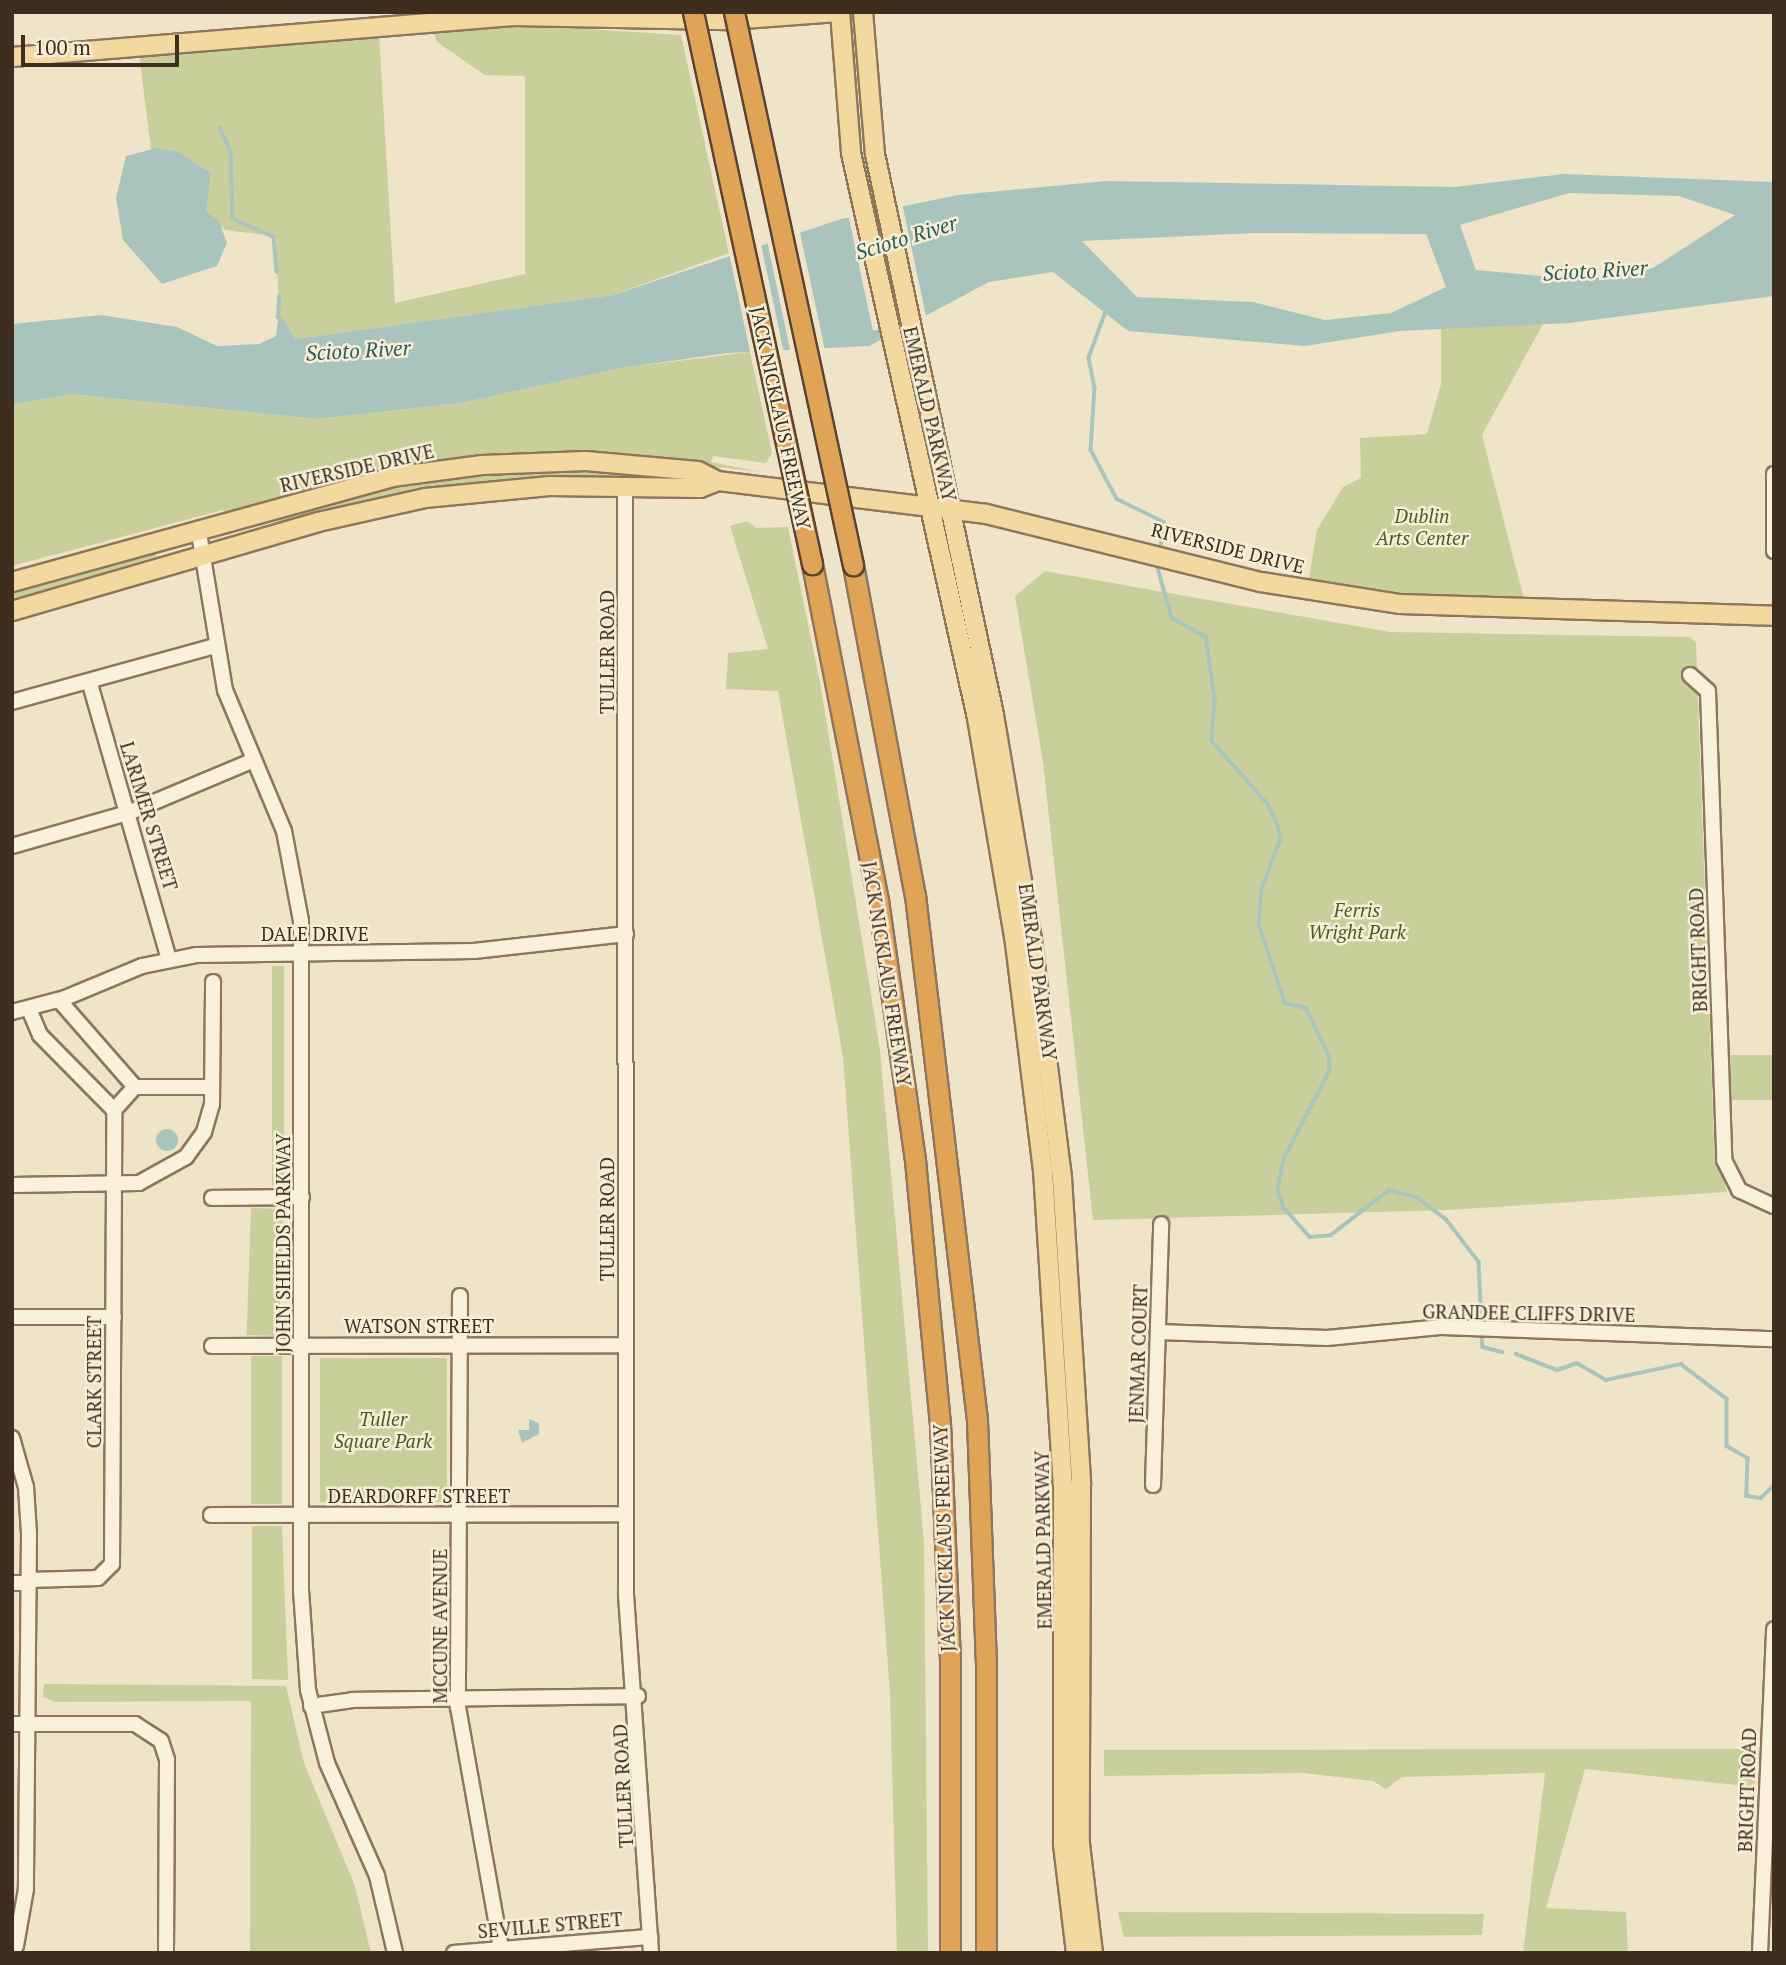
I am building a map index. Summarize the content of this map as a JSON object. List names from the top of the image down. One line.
{"streets":{"highway":["JACK NICKLAUS FREEWAY"],"main road":["EMERALD PARKWAY","RIVERSIDE DRIVE"],"street":["TULLER ROAD","LARIMER STREET","DALE DRIVE","BRIGHT ROAD","JOHN SHIELDS PARKWAY","GRANDEE CLIFFS DRIVE","WATSON STREET","JENMAR COURT","CLARK STREET","DEARDORFF STREET","MCCUNE AVENUE","SEVILLE STREET"]},"crossings":[["EMERALD PARKWAY","RIVERSIDE DRIVE"],["RIVERSIDE DRIVE","TULLER ROAD"],["RIVERSIDE DRIVE","JOHN SHIELDS PARKWAY"],["TULLER ROAD","DALE DRIVE"],["TULLER ROAD","WATSON STREET"],["TULLER ROAD","DEARDORFF STREET"],["TULLER ROAD","SEVILLE STREET"],["LARIMER STREET","DALE DRIVE"],["DALE DRIVE","JOHN SHIELDS PARKWAY"],["JOHN SHIELDS PARKWAY","WATSON STREET"],["JOHN SHIELDS PARKWAY","DEARDORFF STREET"],["GRANDEE CLIFFS DRIVE","JENMAR COURT"],["WATSON STREET","MCCUNE AVENUE"],["DEARDORFF STREET","MCCUNE AVENUE"],["MCCUNE AVENUE","SEVILLE STREET"]],"water":["Scioto River"],"parks":["Dublin Arts Center","Ferris Wright Park","Tuller Square Park"],"scale_bar":"100 m"}
